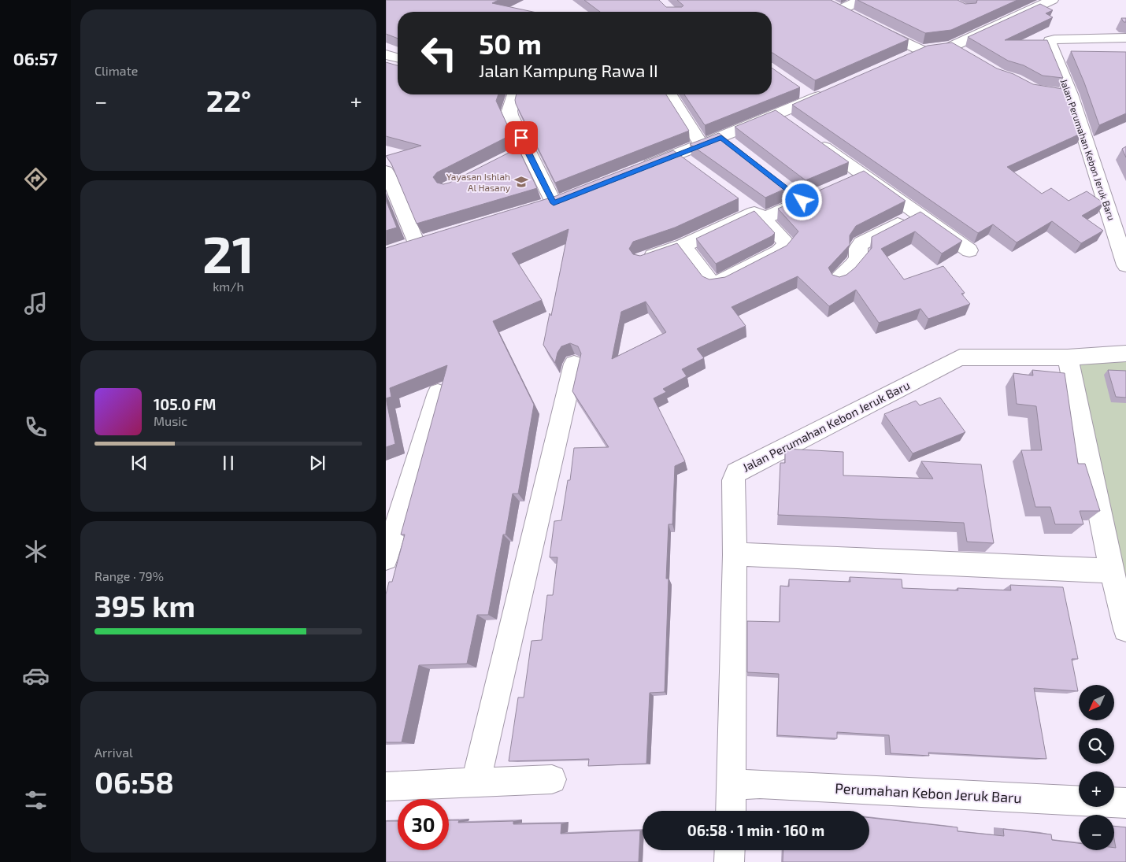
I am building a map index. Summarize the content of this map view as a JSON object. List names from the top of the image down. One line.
{"streets":{"street":["Jalan Perumahan Kebon Jeruk Baru","Perumahan Kebon Jeruk Baru"]},"crossings":[["Jalan Perumahan Kebon Jeruk Baru","Perumahan Kebon Jeruk Baru"]],"places":{"school or university":["Yayasan Ishlah Al Hasany"]},"north":"bottom left","page":{"tabs":"06:57","tile":["Climate",["21","km/h"],["Range · 79%","395 km"],["Arrival","06:58"]],"turn":["50 m","Jalan Kampung Rawa II"],"heat":["−","22°","+"],"song":["105.0 FM","Music"],"map_buttons":["+","−"],"limit":"30","trip":"06:58 · 1 min · 160 m"}}
